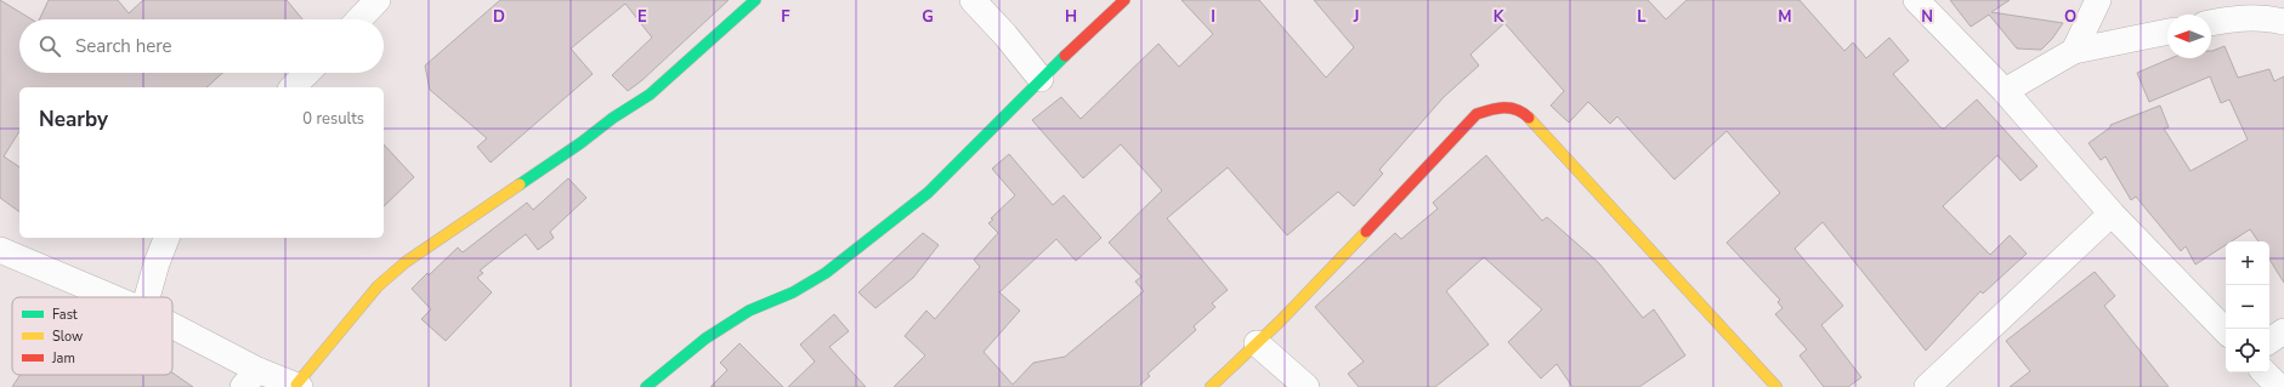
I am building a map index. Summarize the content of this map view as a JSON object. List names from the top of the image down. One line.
{"legend":["Fast","Slow","Jam"],"north":"left","page":{"search":"Search here","heading":["Nearby","0 results"],"map_buttons":["+","−"]},"grid":{"columns":["D","E","F","G","H","I","J","K","L","M","N","O"]}}
